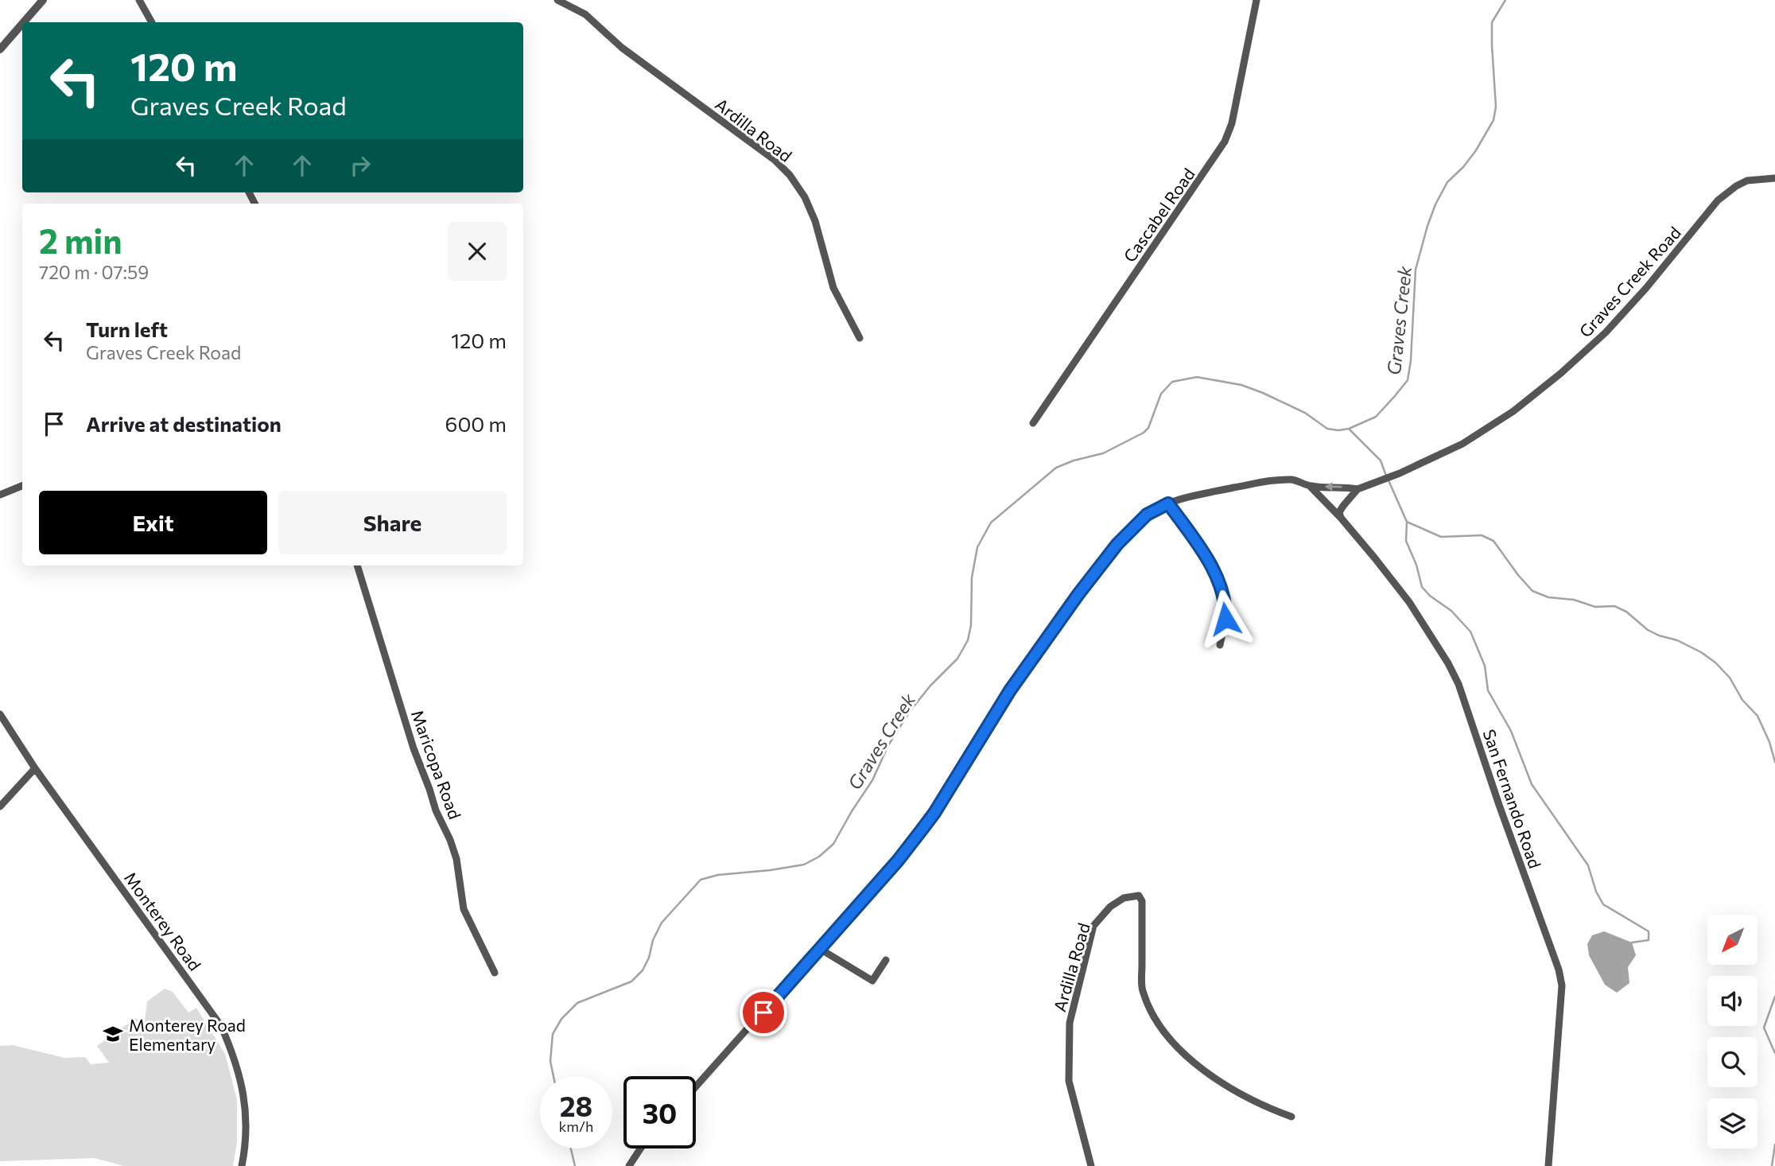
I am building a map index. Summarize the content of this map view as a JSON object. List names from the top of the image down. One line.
{"streets":{"street":["Ardilla Road","Cascabel Road","Graves Creek Road","Maricopa Road","San Fernando Road","Monterey Road"]},"crossings":[["Graves Creek Road","San Fernando Road"]],"water":["Graves Creek"],"places":{"school or university":["Monterey Road Elementary"]},"north":"bottom left","page":{"turn":["120 m","Graves Creek Road"],"heading":["2 min","720 m · 07:59"],"list":[{"name":"Turn left","note":"Graves Creek Road","value":"120 m"},{"name":"Arrive at destination","value":"600 m"}],"buttons":["Exit","Share"],"speed":"28 km/h","limit":"30"}}
